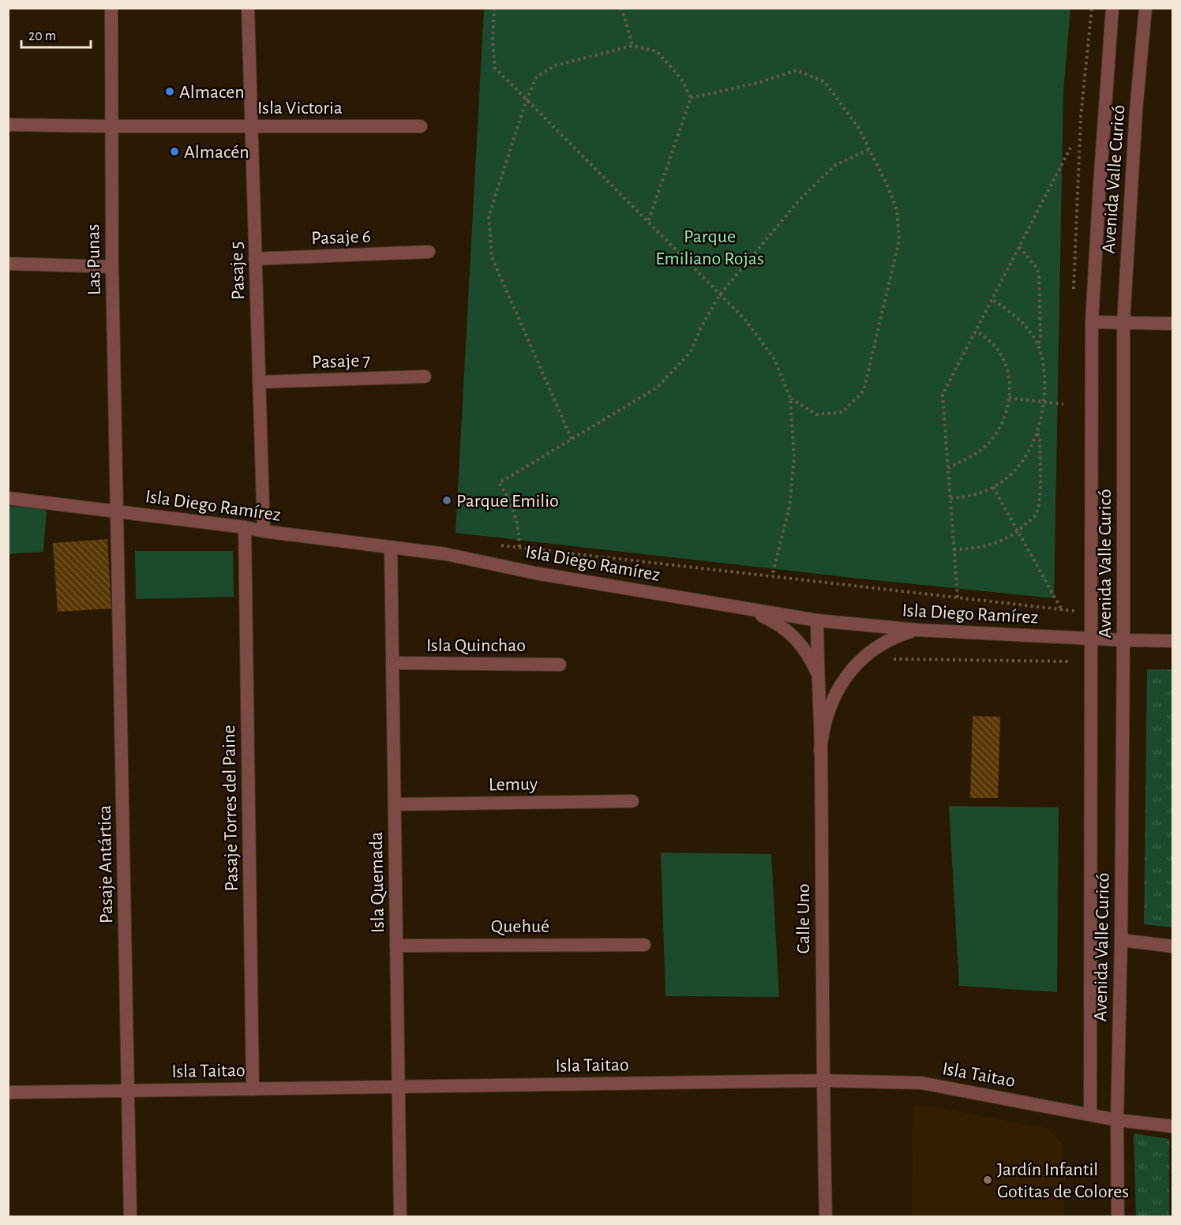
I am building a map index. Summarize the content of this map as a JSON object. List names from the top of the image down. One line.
{"streets":{"street":["Isla Victoria","Avenida Valle Curicó","Pasaje 6","Las Punas","Pasaje 5","Pasaje 7","Isla Diego Ramírez","Isla Quinchao","Lemuy","Pasaje Torres del Paine","Pasaje Antártica","Isla Quemada","Calle Uno","Quehué","Isla Taitao"]},"crossings":[["Isla Victoria","Las Punas"],["Isla Victoria","Pasaje 5"],["Avenida Valle Curicó","Isla Diego Ramírez"],["Avenida Valle Curicó","Isla Taitao"],["Pasaje 6","Pasaje 5"],["Las Punas","Isla Diego Ramírez"],["Las Punas","Pasaje Antártica"],["Pasaje 5","Pasaje 7"],["Pasaje 5","Isla Diego Ramírez"],["Isla Diego Ramírez","Pasaje Torres del Paine"],["Isla Diego Ramírez","Pasaje Antártica"],["Isla Diego Ramírez","Isla Quemada"],["Isla Diego Ramírez","Calle Uno"],["Isla Quinchao","Isla Quemada"],["Lemuy","Isla Quemada"],["Pasaje Torres del Paine","Isla Taitao"],["Pasaje Antártica","Isla Taitao"],["Isla Quemada","Quehué"],["Isla Quemada","Isla Taitao"],["Calle Uno","Isla Taitao"]],"parks":["Parque Emiliano Rojas"],"places":["Almacen","Almacén","Parque Emilio","Jardín Infantil Gotitas de Colores"],"scale_bar":"20 m"}
